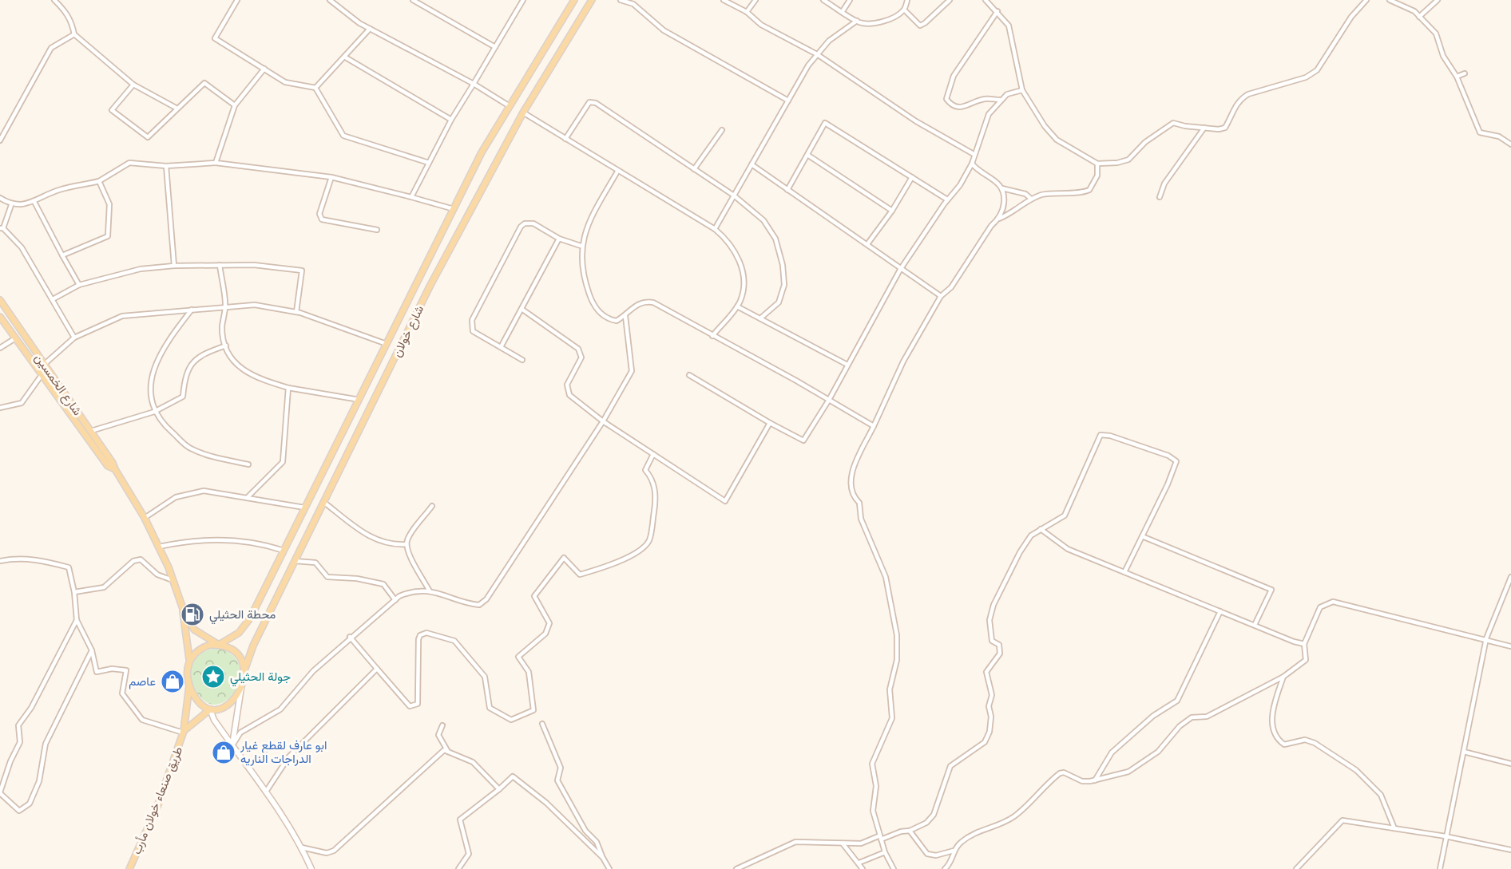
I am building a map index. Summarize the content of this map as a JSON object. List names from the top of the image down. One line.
{"streets":{"main road":["شارع خولان","شارع الخمسين","طريق صنعاء خولان مأرب"]},"crossings":[["شارع خولان","شارع الخمسين"],["شارع خولان","طريق صنعاء خولان مأرب"],["شارع الخمسين","طريق صنعاء خولان مأرب"]],"places":{"fuel station":["محطة الحثيلي"],"place":["جولة الحثيلي"],"shop":["عاصم","ابو عارف لقطع غيار الدراجات الناريه"]}}
